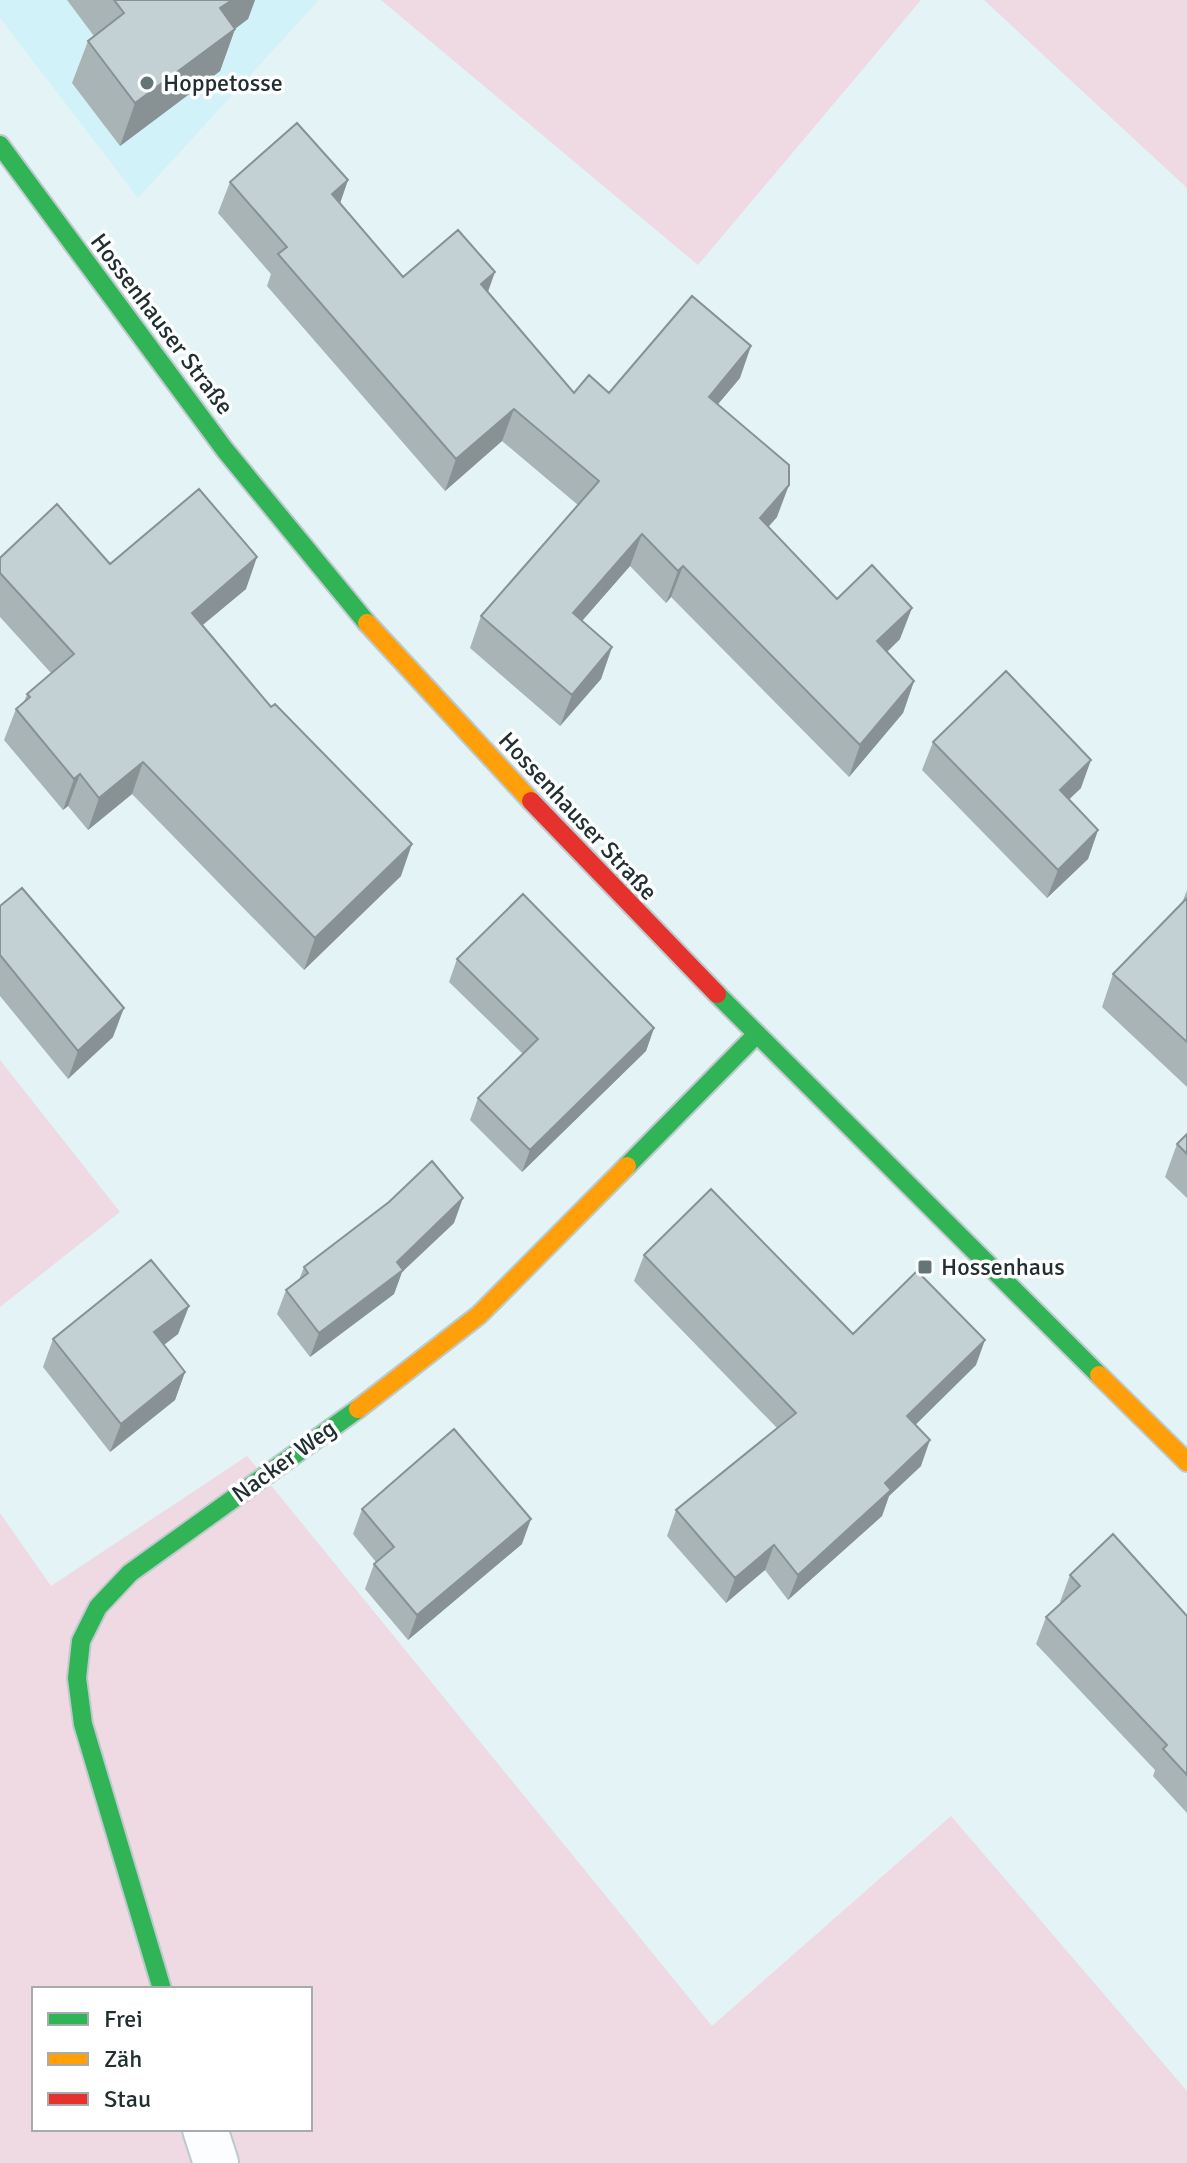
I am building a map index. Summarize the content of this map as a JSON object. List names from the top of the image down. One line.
{"streets":{"street":["Hossenhauser Straße","Nacker Weg"]},"crossings":[["Hossenhauser Straße","Nacker Weg"]],"places":{"other":["Hoppetosse"],"transit":["Hossenhaus"]},"legend":["Frei","Zäh","Stau"]}
